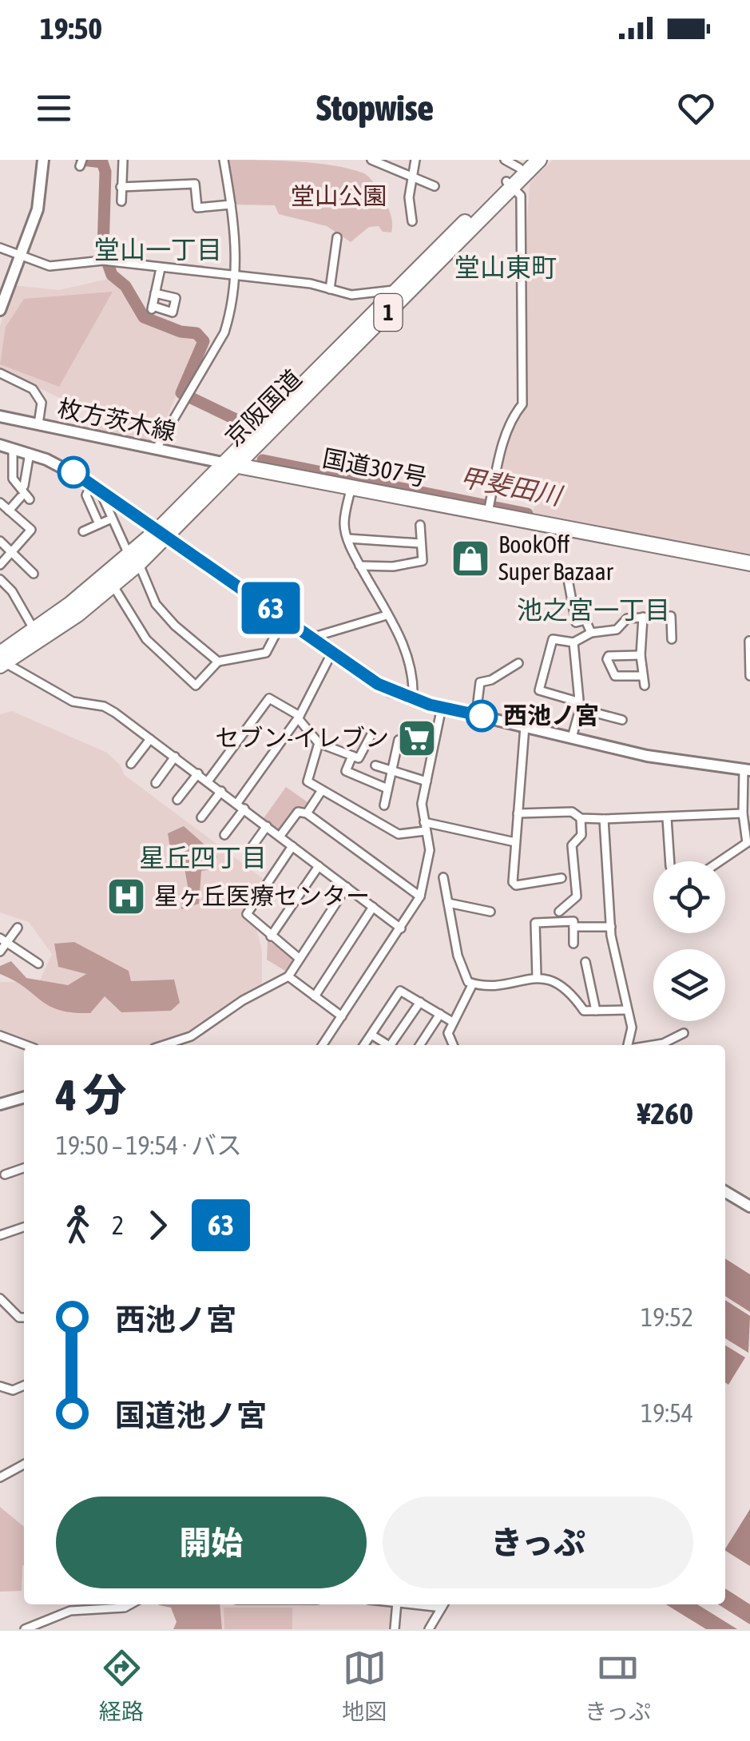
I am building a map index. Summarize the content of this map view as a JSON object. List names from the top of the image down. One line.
{"streets":{"highway":["1","京阪国道","国道307号"],"street":["枚方茨木線"]},"crossings":[["京阪国道","枚方茨木線"],["京阪国道","国道307号"],["枚方茨木線","国道307号"]],"districts":["堂山一丁目","堂山東町","池之宮一丁目","星丘四丁目"],"water":["甲斐田川"],"parks":["堂山公園"],"places":{"shop":["BookOff Super Bazaar"],"other":["西池ノ宮"],"supermarket":["セブン-イレブン"],"hospital":["星ヶ丘医療センター"]},"lines":["bus line 63"],"page":{"status":"19:50","header":"Stopwise","on_map":"63","heading":["4 分","19:50 – 19:54 · バス","¥260"],"legs":["2","63"],"list":[{"name":"西池ノ宮","value":"19:52"},{"name":"国道池ノ宮","value":"19:54"}],"buttons":["開始","きっぷ"],"tabs":["経路","地図","きっぷ"]}}
